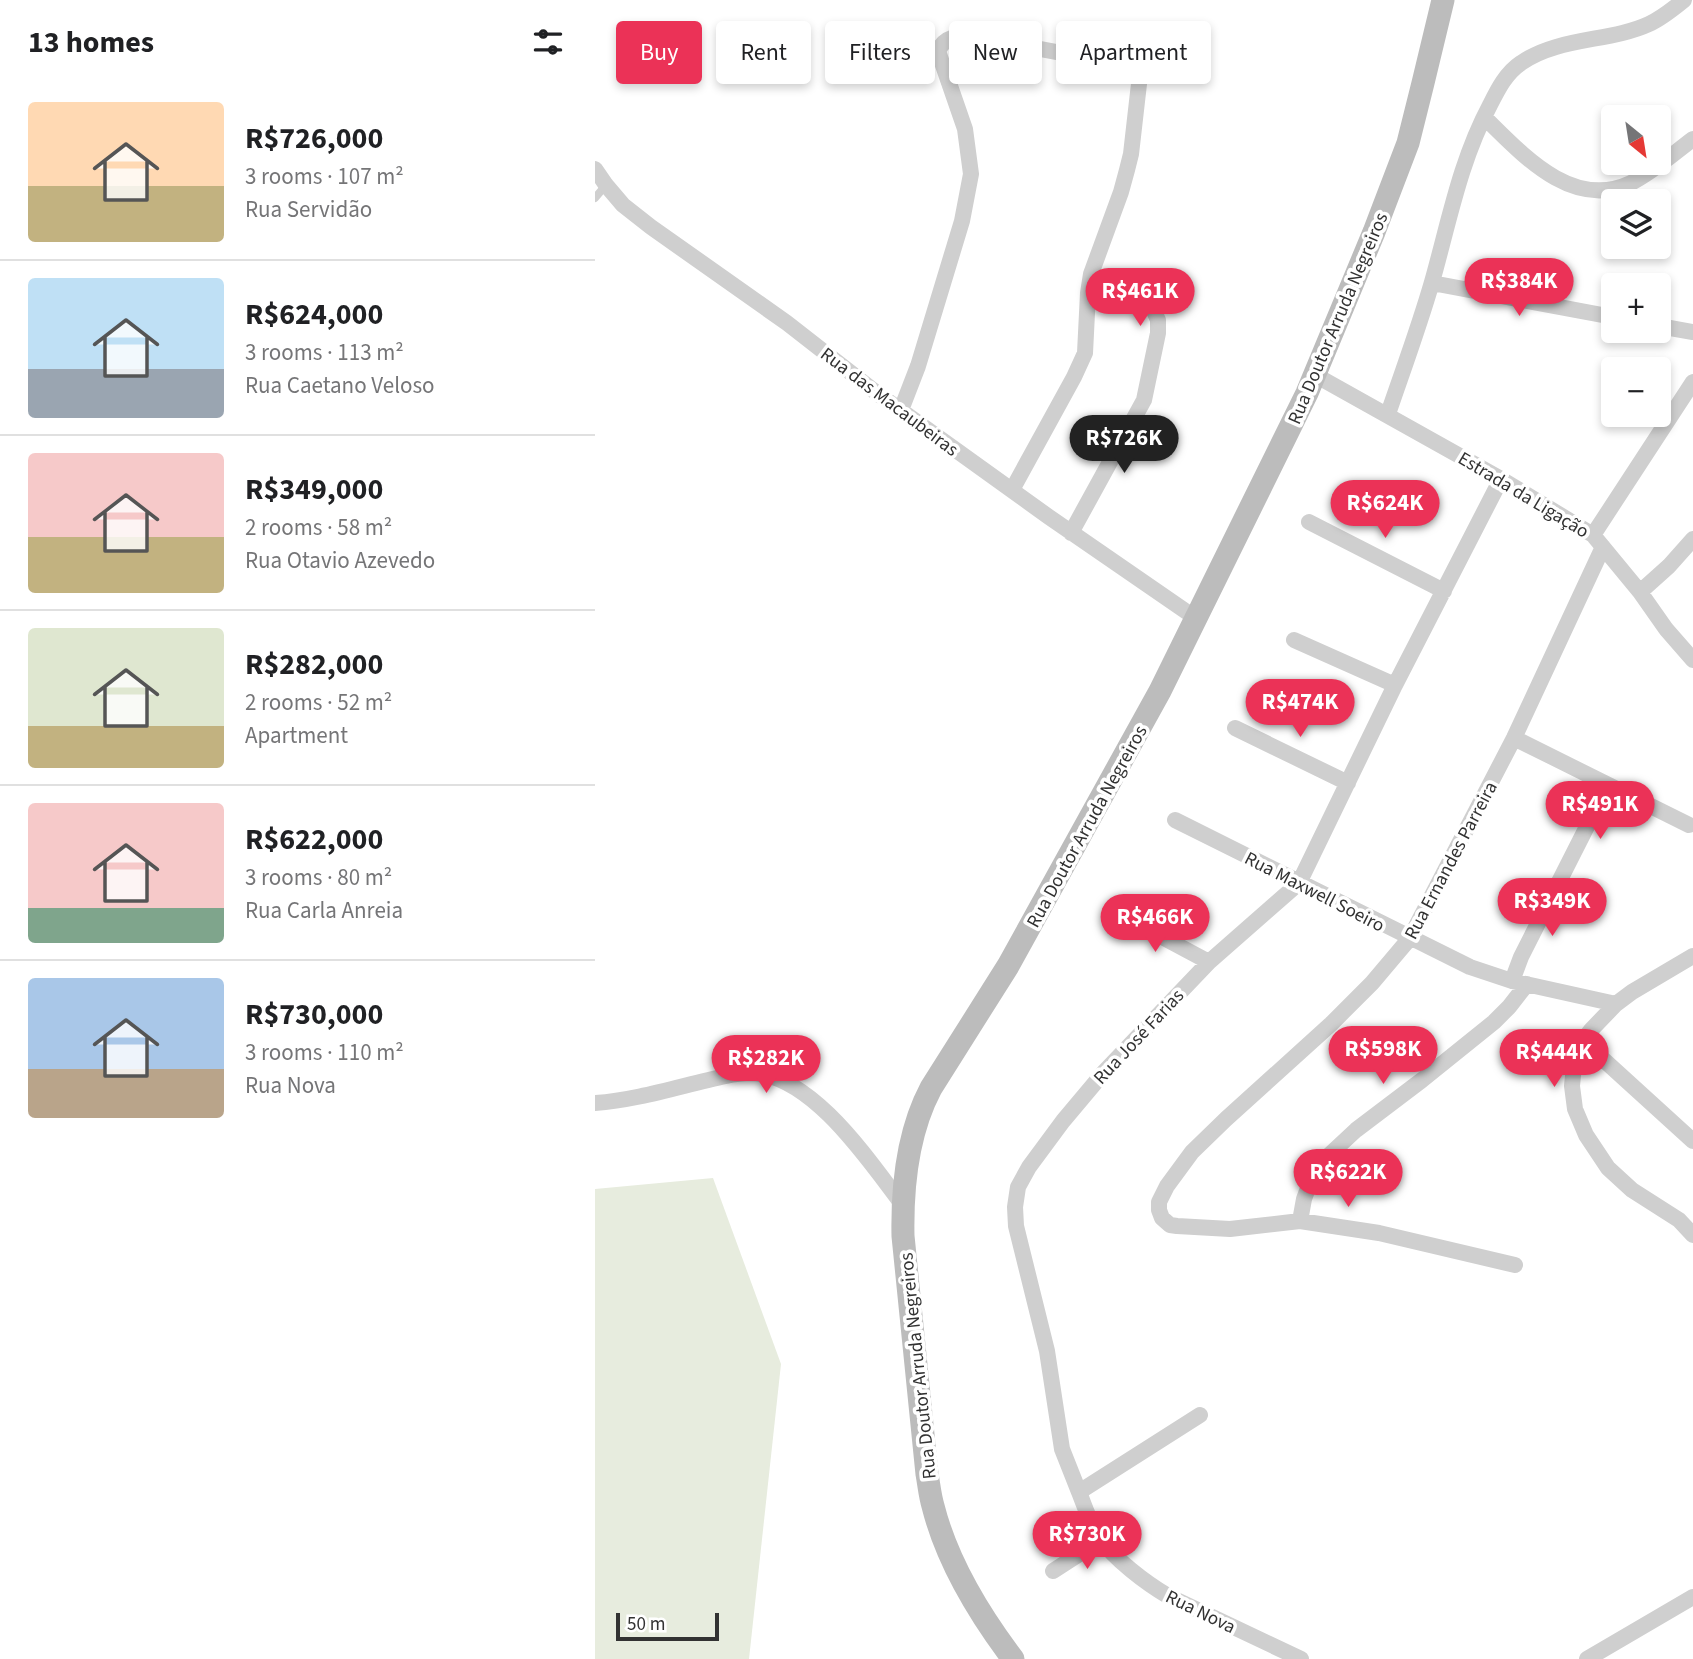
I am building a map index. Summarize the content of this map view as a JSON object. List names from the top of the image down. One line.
{"streets":{"street":["Rua Doutor Arruda Negreiros","Rua das Macaubeiras","Estrada da Ligação","Rua Ernandes Parreira","Rua Maxwell Soeiro","Rua José Farias","Rua Nova"]},"crossings":[["Rua Doutor Arruda Negreiros","Rua das Macaubeiras"],["Rua Doutor Arruda Negreiros","Estrada da Ligação"],["Estrada da Ligação","Rua Ernandes Parreira"],["Estrada da Ligação","Rua José Farias"],["Rua Ernandes Parreira","Rua Maxwell Soeiro"],["Rua Maxwell Soeiro","Rua José Farias"],["Rua José Farias","Rua Nova"]],"scale_bar":"50 m","north":"bottom right","page":{"heading":"13 homes","chip":["Buy","Rent","Filters","New","Apartment"],"list":[{"name":"R$726,000","note":"3 rooms · 107 m² · Rua Servidão"},{"name":"R$624,000","note":"3 rooms · 113 m² · Rua Caetano Veloso"},{"name":"R$349,000","note":"2 rooms · 58 m² · Rua Otavio Azevedo"},{"name":"R$282,000","note":"2 rooms · 52 m² · Apartment"},{"name":"R$622,000","note":"3 rooms · 80 m² · Rua Carla Anreia"},{"name":"R$730,000","note":"3 rooms · 110 m² · Rua Nova"}],"map_buttons":["+","−"],"price":["R$384K","R$461K","R$726K","R$624K","R$474K","R$491K","R$349K","R$466K","R$598K","R$444K","R$282K","R$622K","R$730K"],"scale":"50 m"}}
